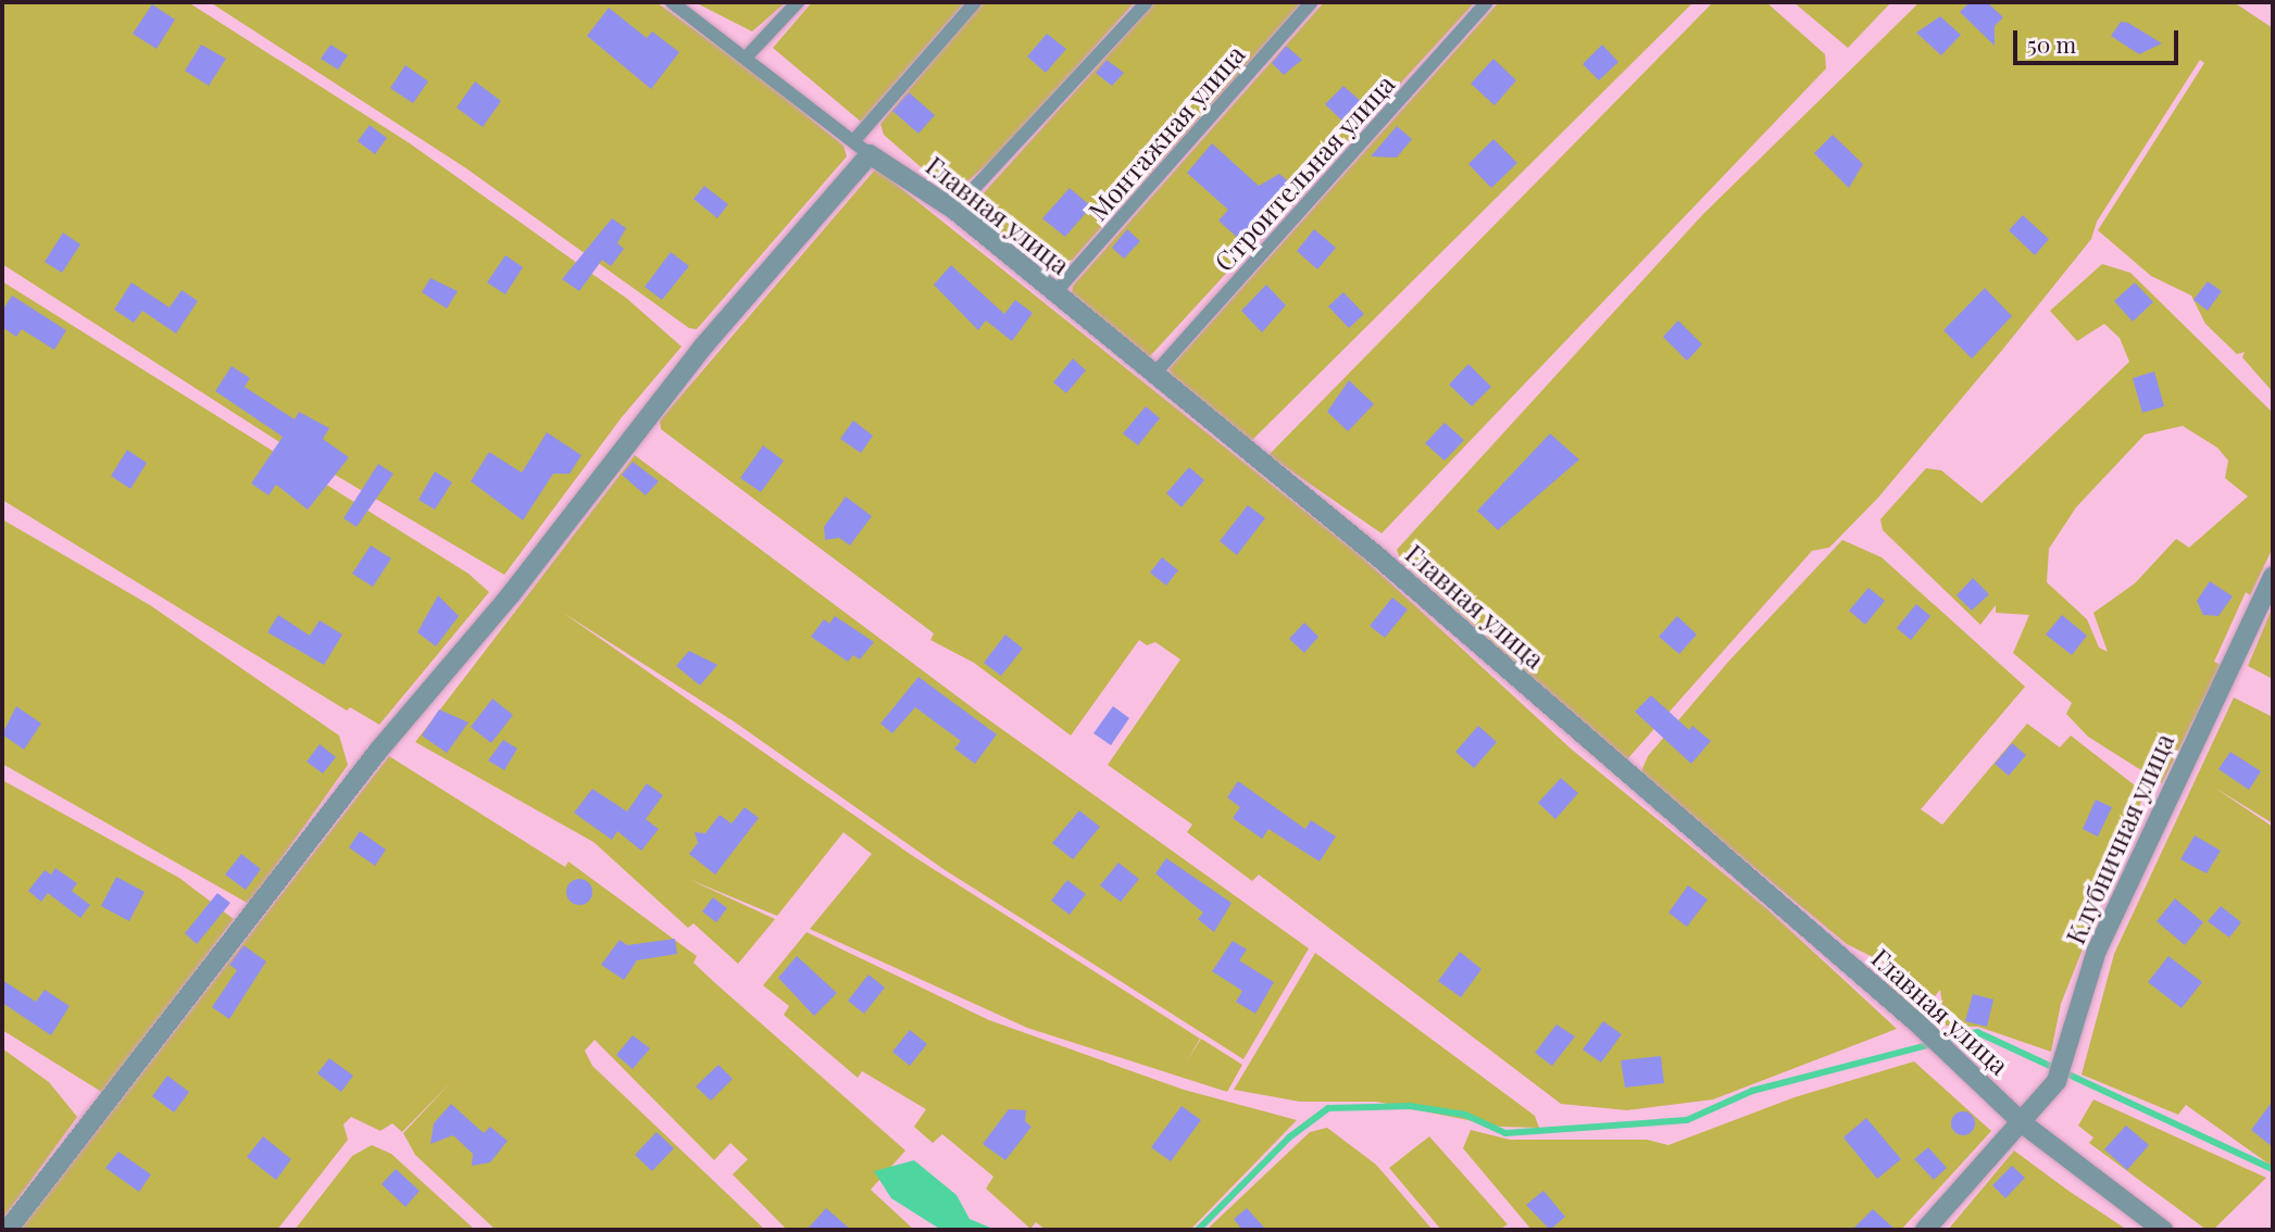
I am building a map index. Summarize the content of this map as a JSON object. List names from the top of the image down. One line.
{"streets":{"street":["Главная улица","Клубничная улица"],"lane":["Монтажная улица","Строительная улица"]},"crossings":[["Монтажная улица","Главная улица"],["Строительная улица","Главная улица"],["Главная улица","Клубничная улица"]],"scale_bar":"50 m"}
